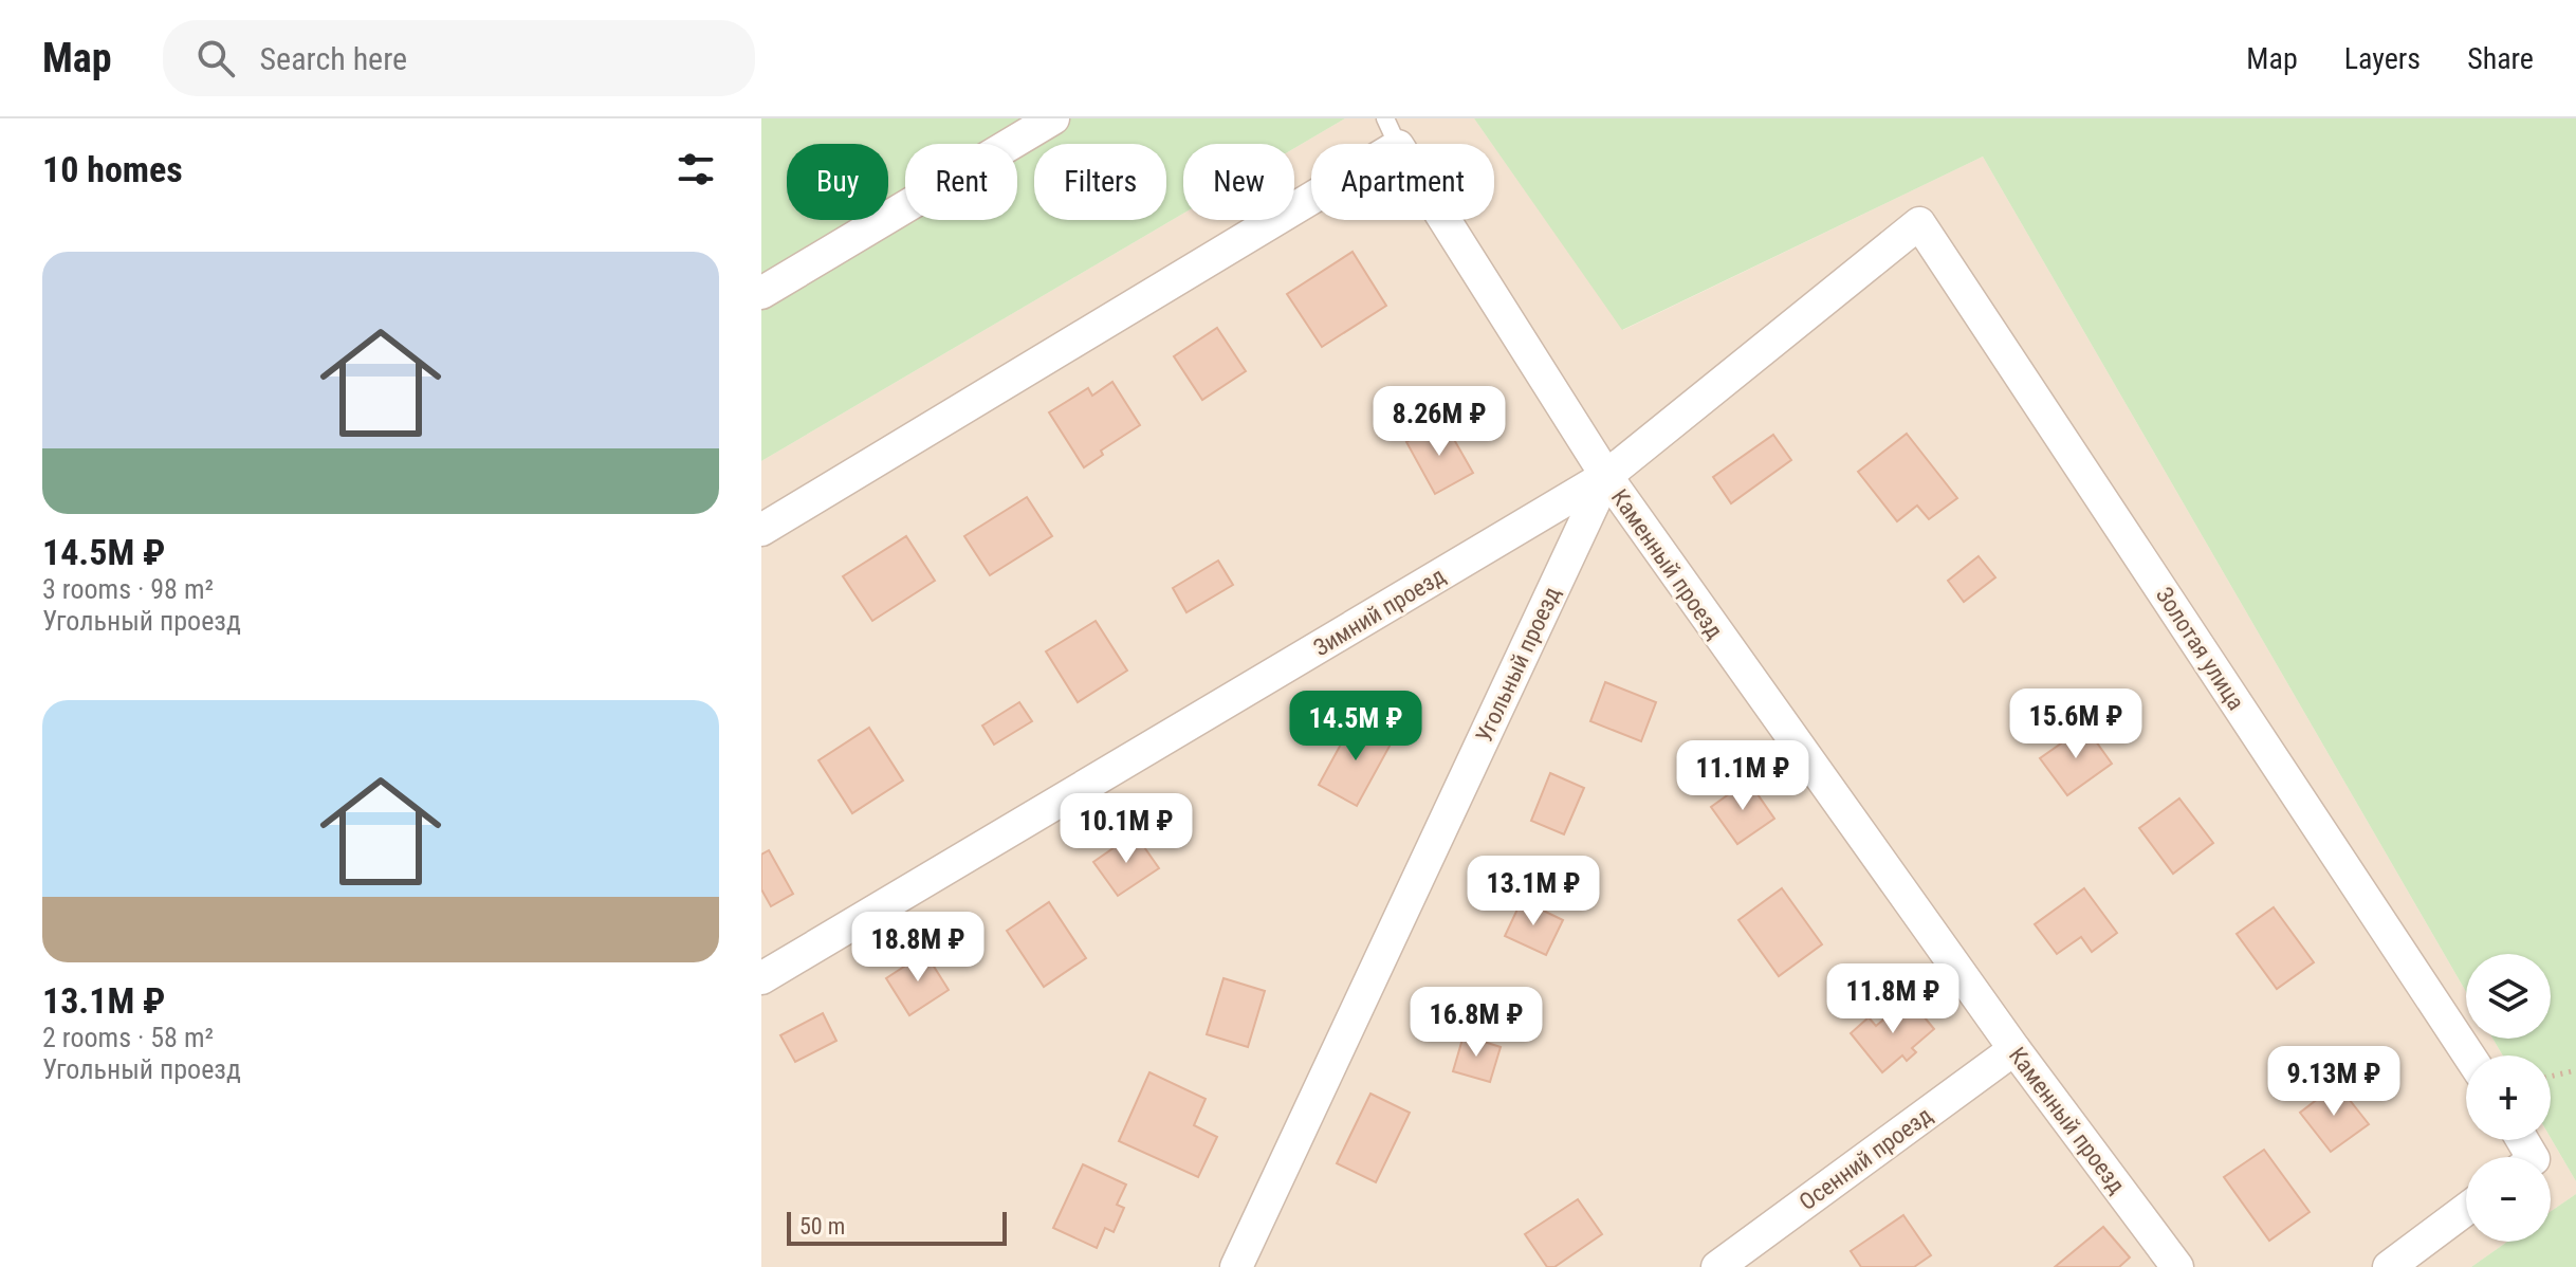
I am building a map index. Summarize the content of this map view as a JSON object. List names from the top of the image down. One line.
{"streets":{"street":["Каменный проезд","Зимний проезд","Золотая улица","Угольный проезд","Осенний проезд"]},"crossings":[["Каменный проезд","Зимний проезд"],["Каменный проезд","Угольный проезд"],["Каменный проезд","Осенний проезд"],["Зимний проезд","Золотая улица"],["Зимний проезд","Угольный проезд"]],"scale_bar":"50 m","page":{"header":"Map","search":"Search here","nav":["Map","Layers","Share"],"heading":"10 homes","chip":["Buy","Rent","Filters","New","Apartment"],"list":[{"name":"14.5M ₽","note":"3 rooms · 98 m² · Угольный проезд"},{"name":"13.1M ₽","note":"2 rooms · 58 m² · Угольный проезд"}],"price":["8.26M ₽","15.6M ₽","14.5M ₽","11.1M ₽","10.1M ₽","13.1M ₽","18.8M ₽","11.8M ₽","16.8M ₽","9.13M ₽"],"map_buttons":["+","−"],"scale":"50 m"}}
